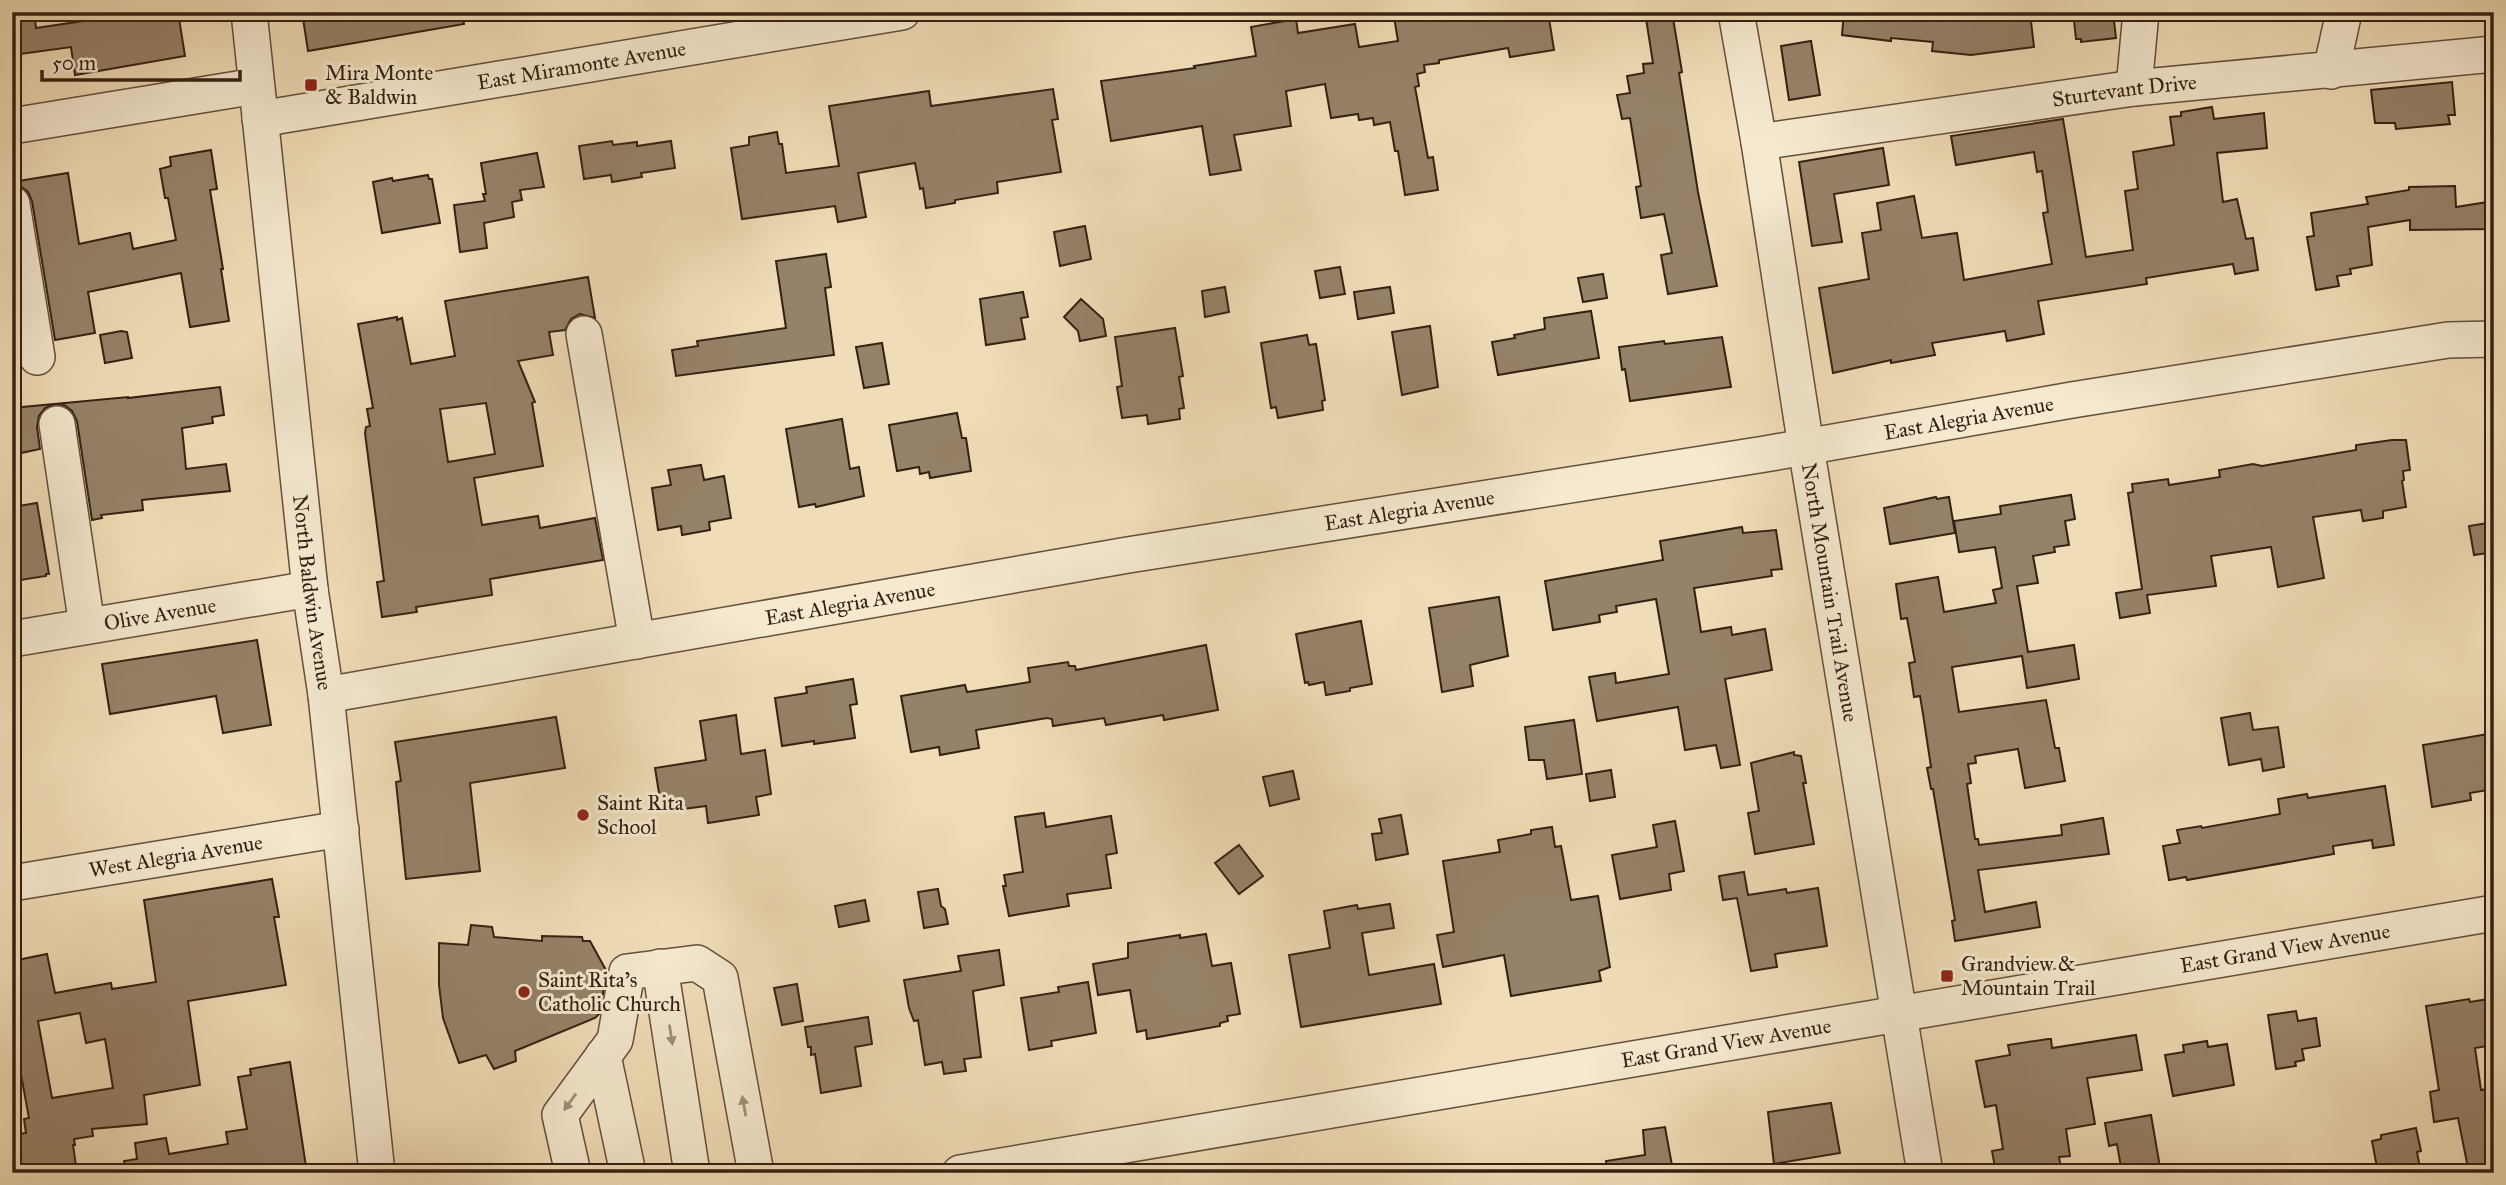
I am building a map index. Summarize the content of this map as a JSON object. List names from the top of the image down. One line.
{"streets":{"street":["East Miramonte Avenue","Sturtevant Drive","East Alegria Avenue","North Baldwin Avenue","North Mountain Trail Avenue","Olive Avenue","West Alegria Avenue","East Grand View Avenue"]},"crossings":[["East Miramonte Avenue","North Baldwin Avenue"],["Sturtevant Drive","North Mountain Trail Avenue"],["East Alegria Avenue","North Baldwin Avenue"],["East Alegria Avenue","North Mountain Trail Avenue"],["North Baldwin Avenue","Olive Avenue"],["North Baldwin Avenue","West Alegria Avenue"],["North Mountain Trail Avenue","East Grand View Avenue"]],"places":{"transit":["Mira Monte & Baldwin","Grandview & Mountain Trail"],"other":["Saint Rita School","Saint Rita's Catholic Church"]},"scale_bar":"50 m"}
